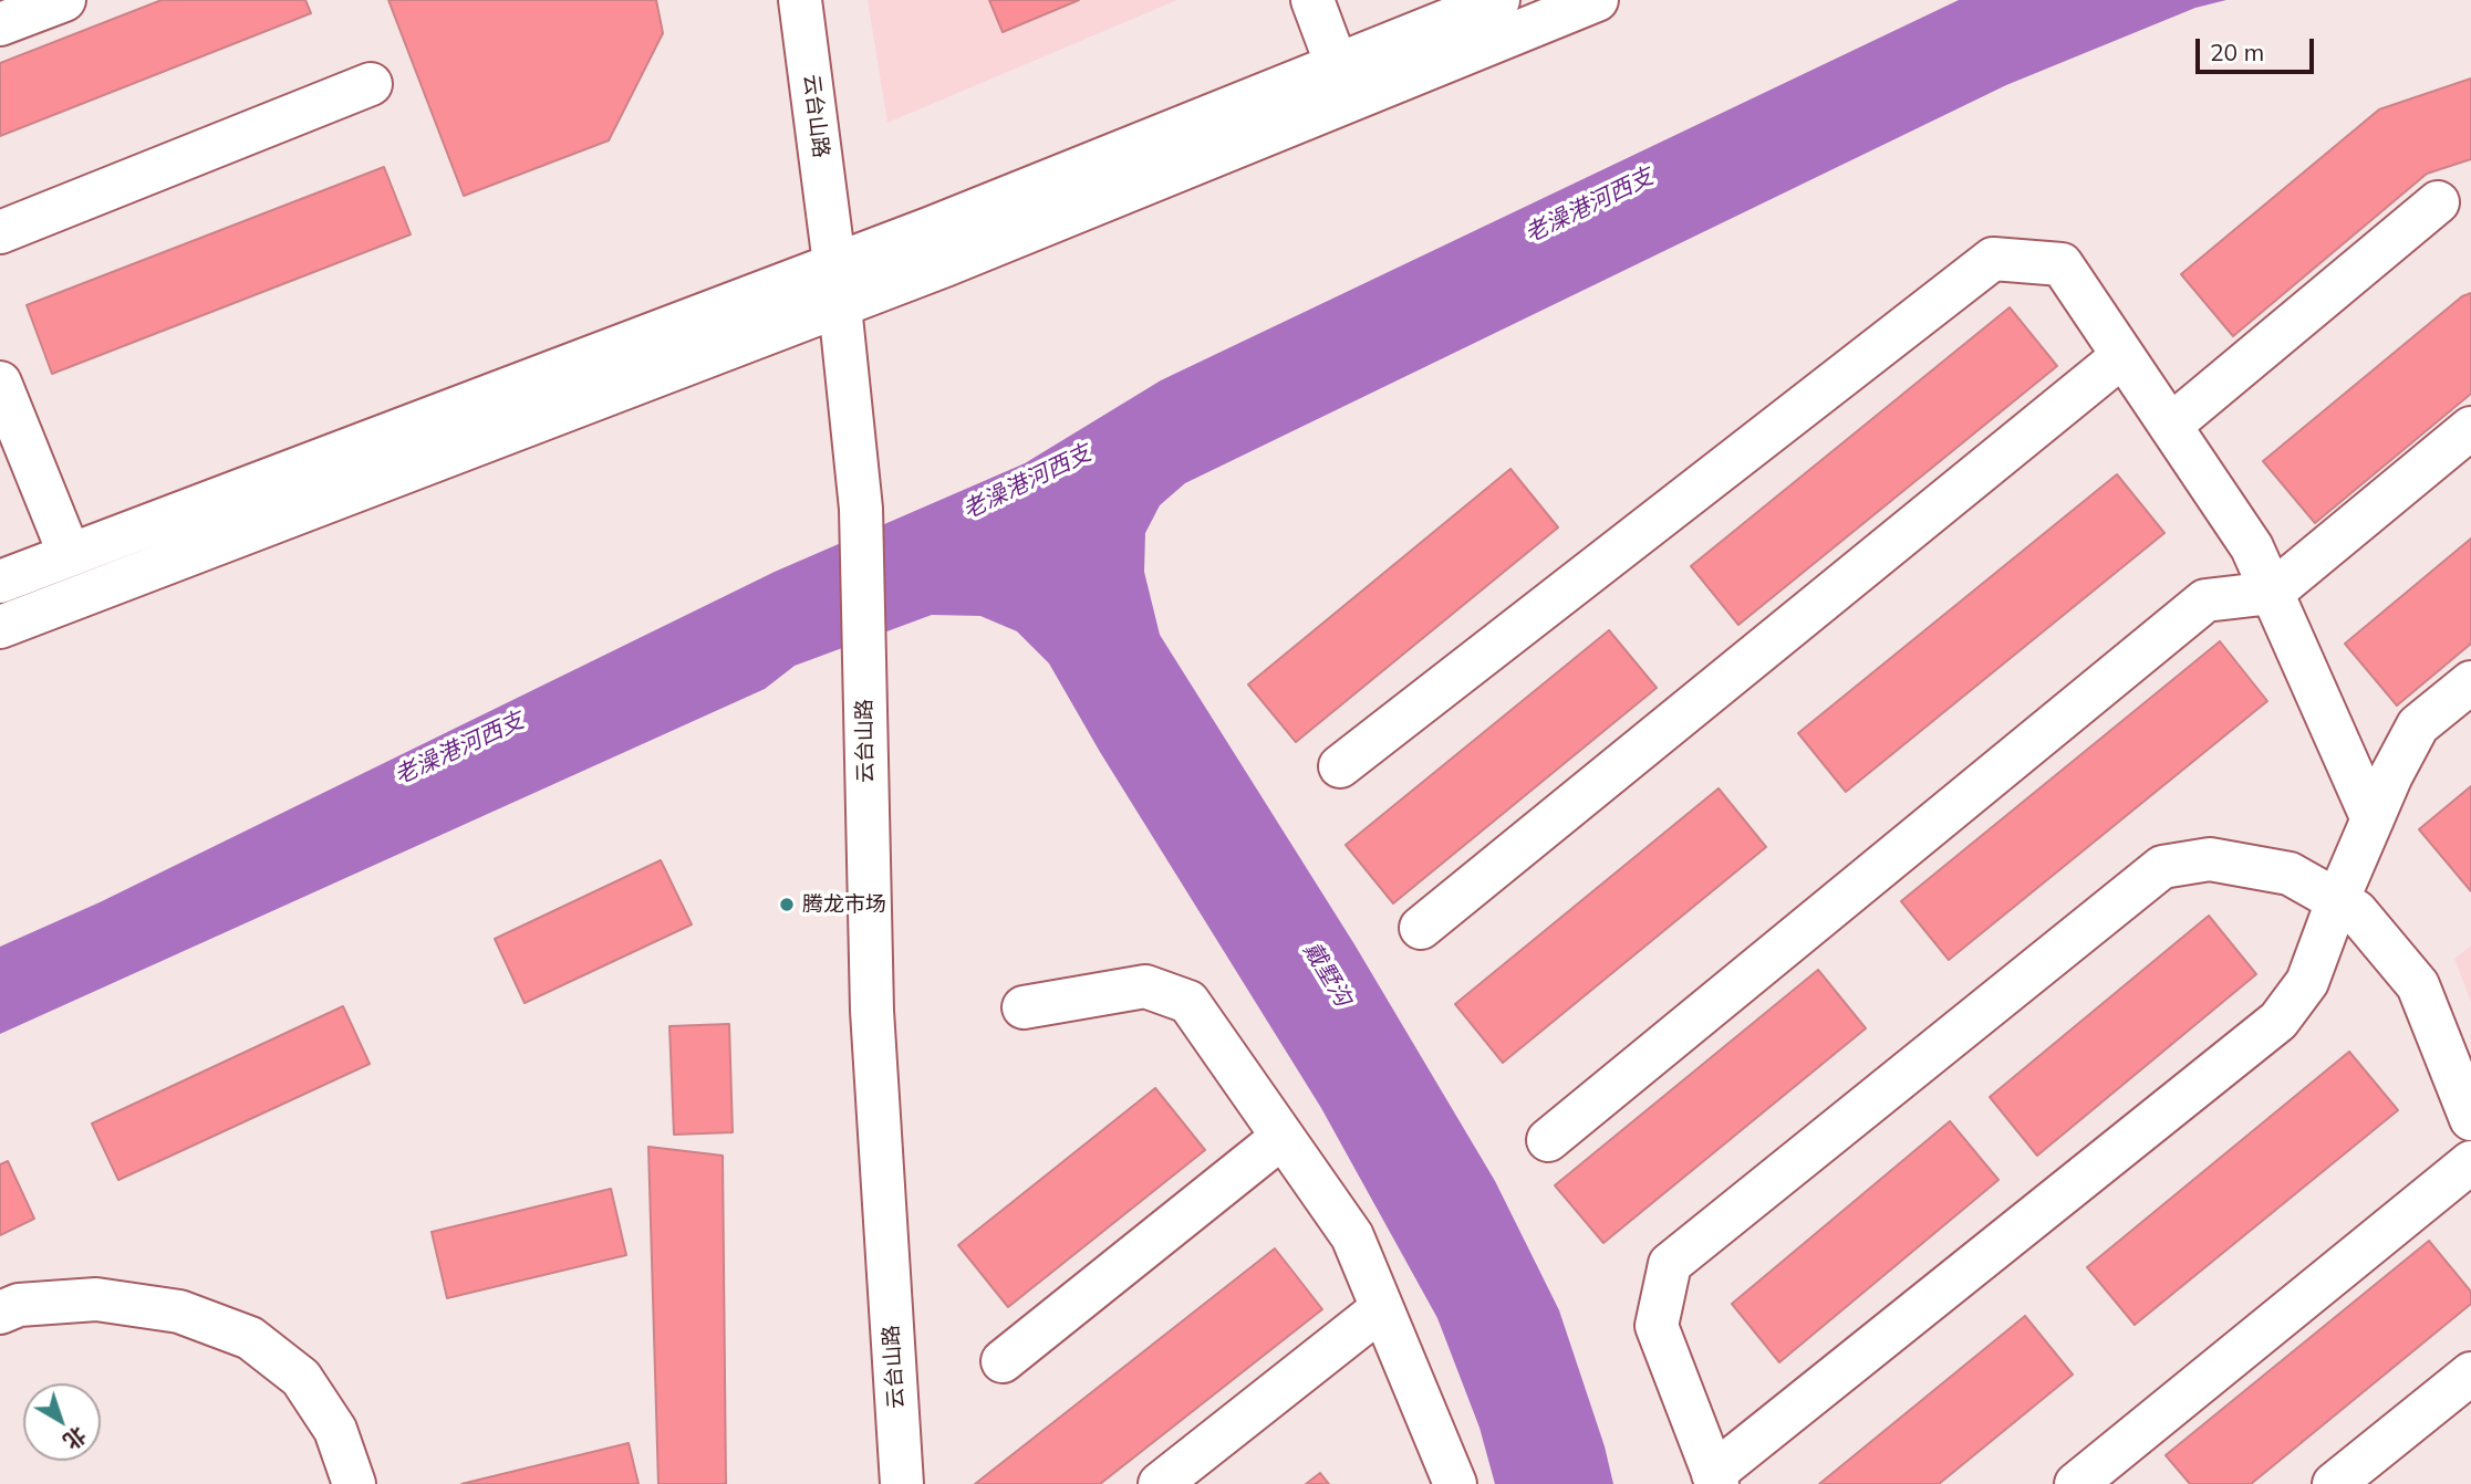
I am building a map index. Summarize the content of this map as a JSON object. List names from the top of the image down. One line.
{"streets":{"street":["云台山路"]},"water":["老澡港河西支","戴墅沟"],"places":["腾龙市场"],"scale_bar":"20 m","north":"bottom right"}
